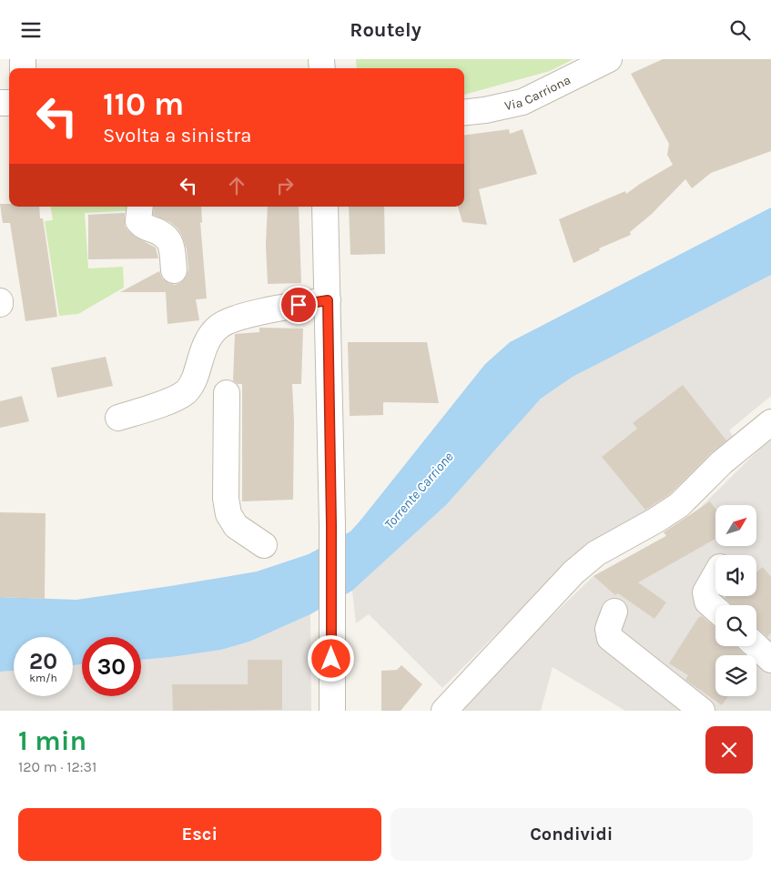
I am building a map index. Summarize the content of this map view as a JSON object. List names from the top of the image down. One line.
{"streets":{"street":["Via Carriona"]},"water":["Torrente Carrione"],"north":"top right","page":{"header":"Routely","turn":["110 m","Svolta a sinistra"],"speed":"20 km/h","limit":"30","heading":["1 min","120 m · 12:31"],"buttons":["Esci","Condividi"]}}
